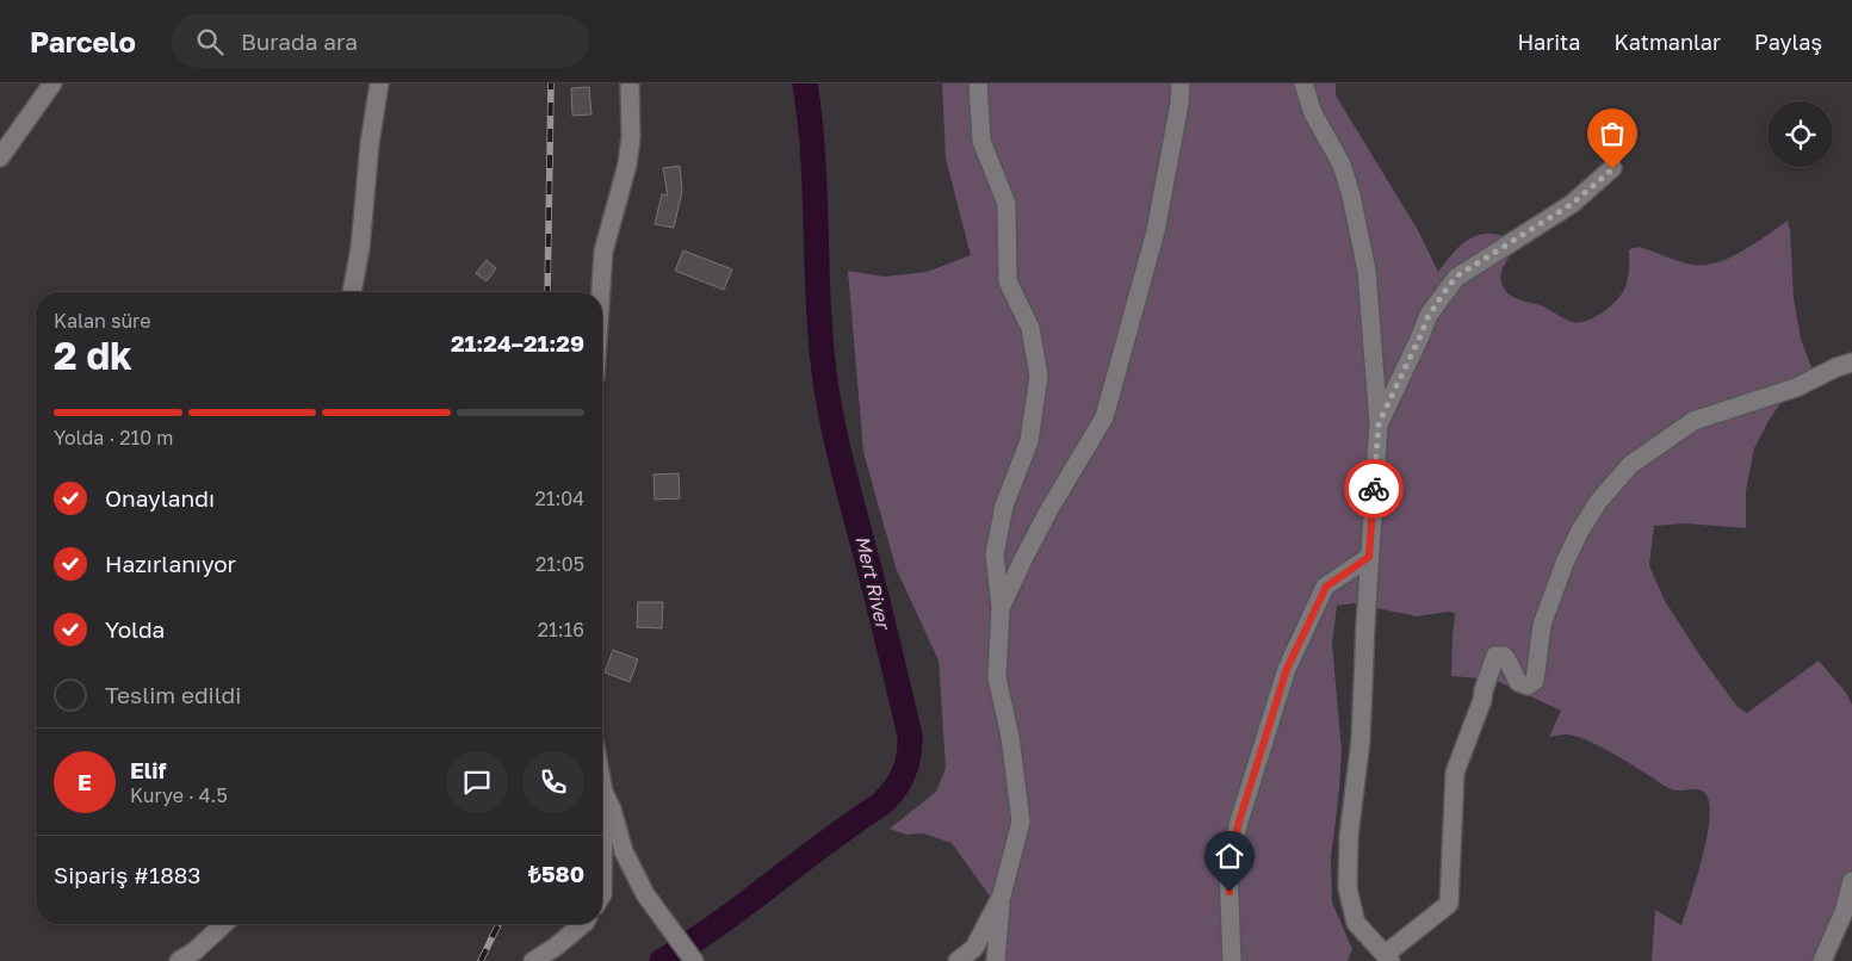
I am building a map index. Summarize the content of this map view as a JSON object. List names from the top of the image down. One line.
{"water":["Mert River"],"page":{"header":"Parcelo","search":"Burada ara","nav":["Harita","Katmanlar","Paylaş"],"heading":["2 dk","Kalan süre","21:24–21:29"],"panel":["Elif","Kurye · 4.5","Sipariş #1883","₺580"],"bar":"Yolda · 210 m","list":[["Onaylandı","21:04"],["Hazırlanıyor","21:05"],["Yolda","21:16"],"Teslim edildi"],"round":"E"}}
